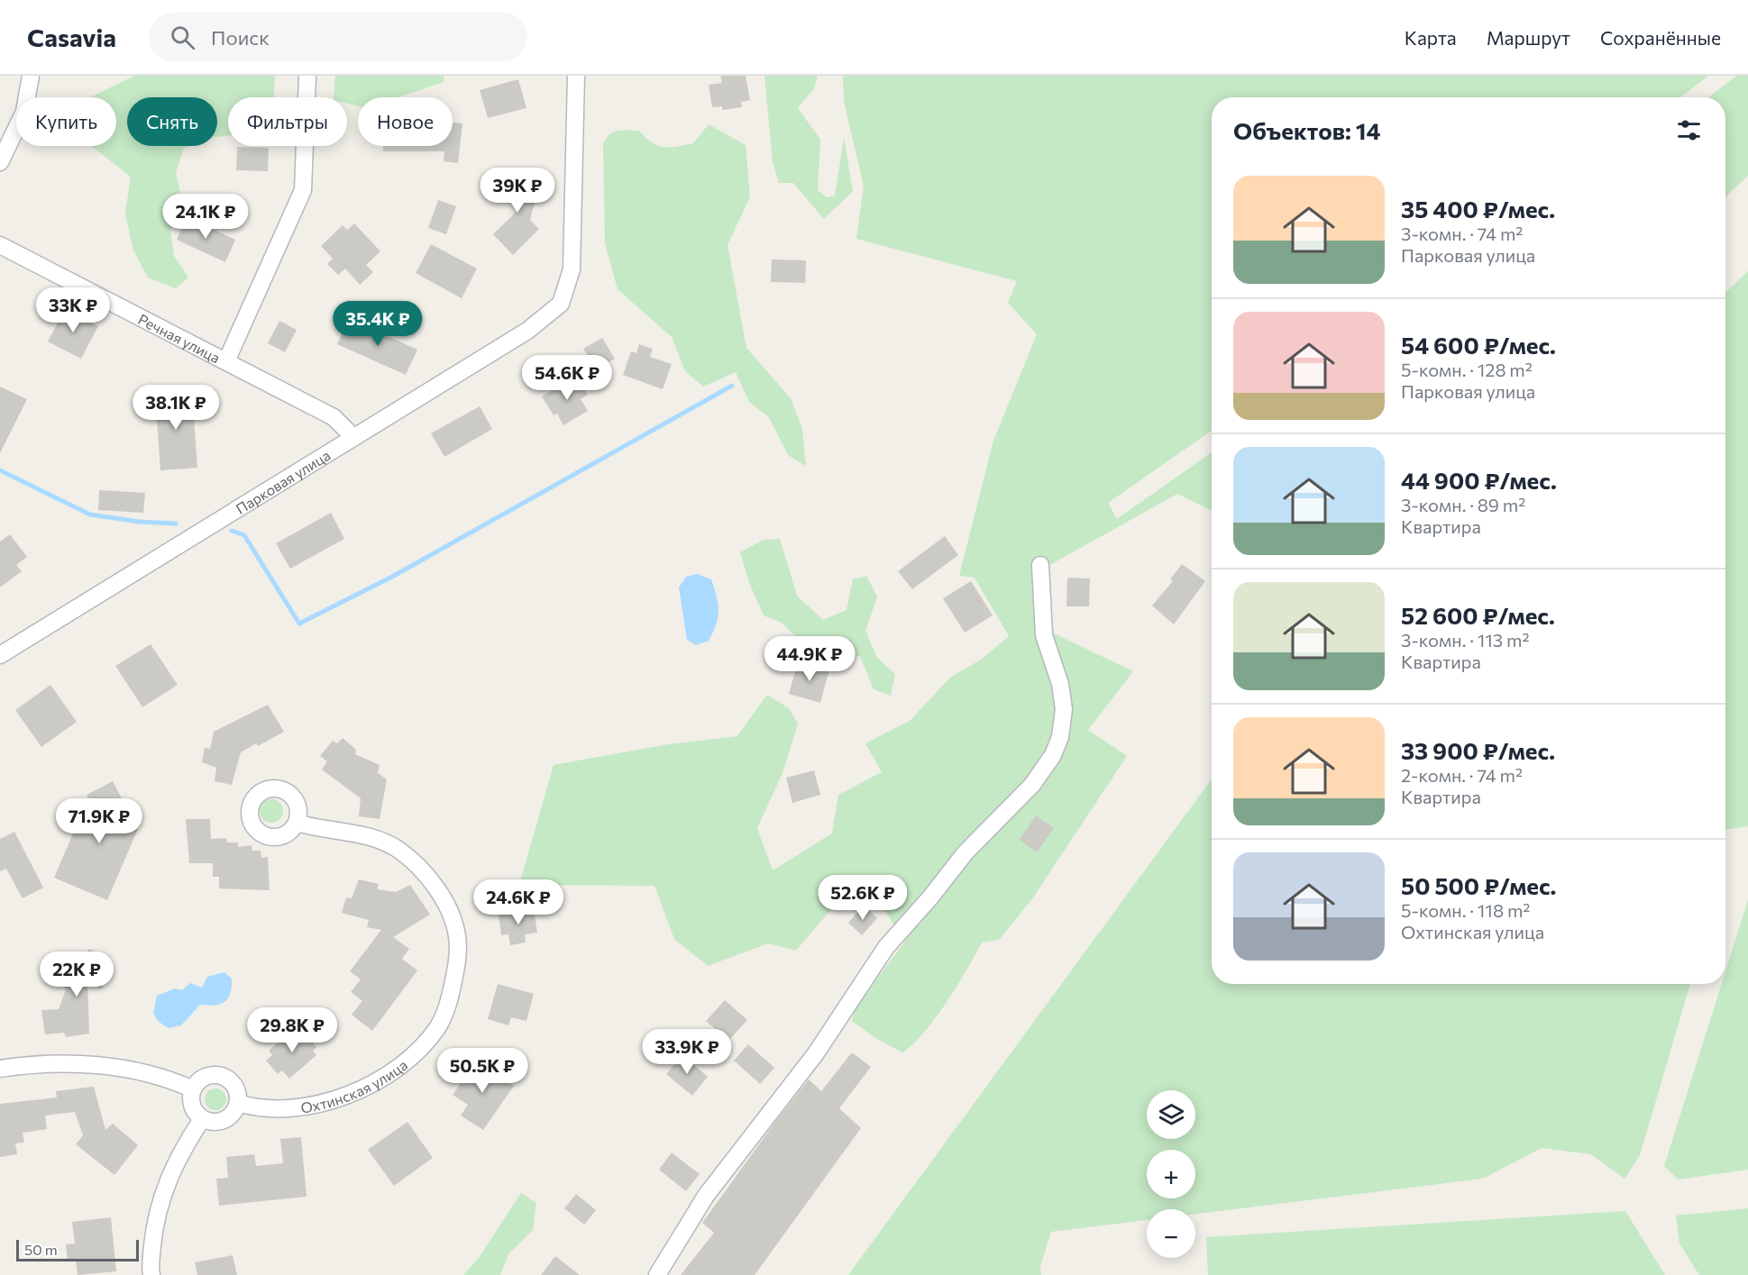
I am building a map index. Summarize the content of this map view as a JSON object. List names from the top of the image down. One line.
{"streets":{"street":["Речная улица","Парковая улица","Охтинская улица"]},"crossings":[["Речная улица","Парковая улица"]],"scale_bar":"50 m","page":{"header":"Casavia","search":"Поиск","nav":["Карта","Маршрут","Сохранённые"],"chip":["Купить","Снять","Фильтры","Новое"],"heading":"Объектов: 14","list":[{"name":"35 400 ₽/мес.","note":"3-комн. · 74 m² · Парковая улица"},{"name":"54 600 ₽/мес.","note":"5-комн. · 128 m² · Парковая улица"},{"name":"44 900 ₽/мес.","note":"3-комн. · 89 m² · Квартира"},{"name":"52 600 ₽/мес.","note":"3-комн. · 113 m² · Квартира"},{"name":"33 900 ₽/мес.","note":"2-комн. · 74 m² · Квартира"},{"name":"50 500 ₽/мес.","note":"5-комн. · 118 m² · Охтинская улица"}],"price":["39K ₽","24.1K ₽","33K ₽","35.4K ₽","54.6K ₽","38.1K ₽","44.9K ₽","71.9K ₽","52.6K ₽","24.6K ₽","22K ₽","29.8K ₽","33.9K ₽","50.5K ₽"],"map_buttons":["+","−"],"scale":"50 m"}}
